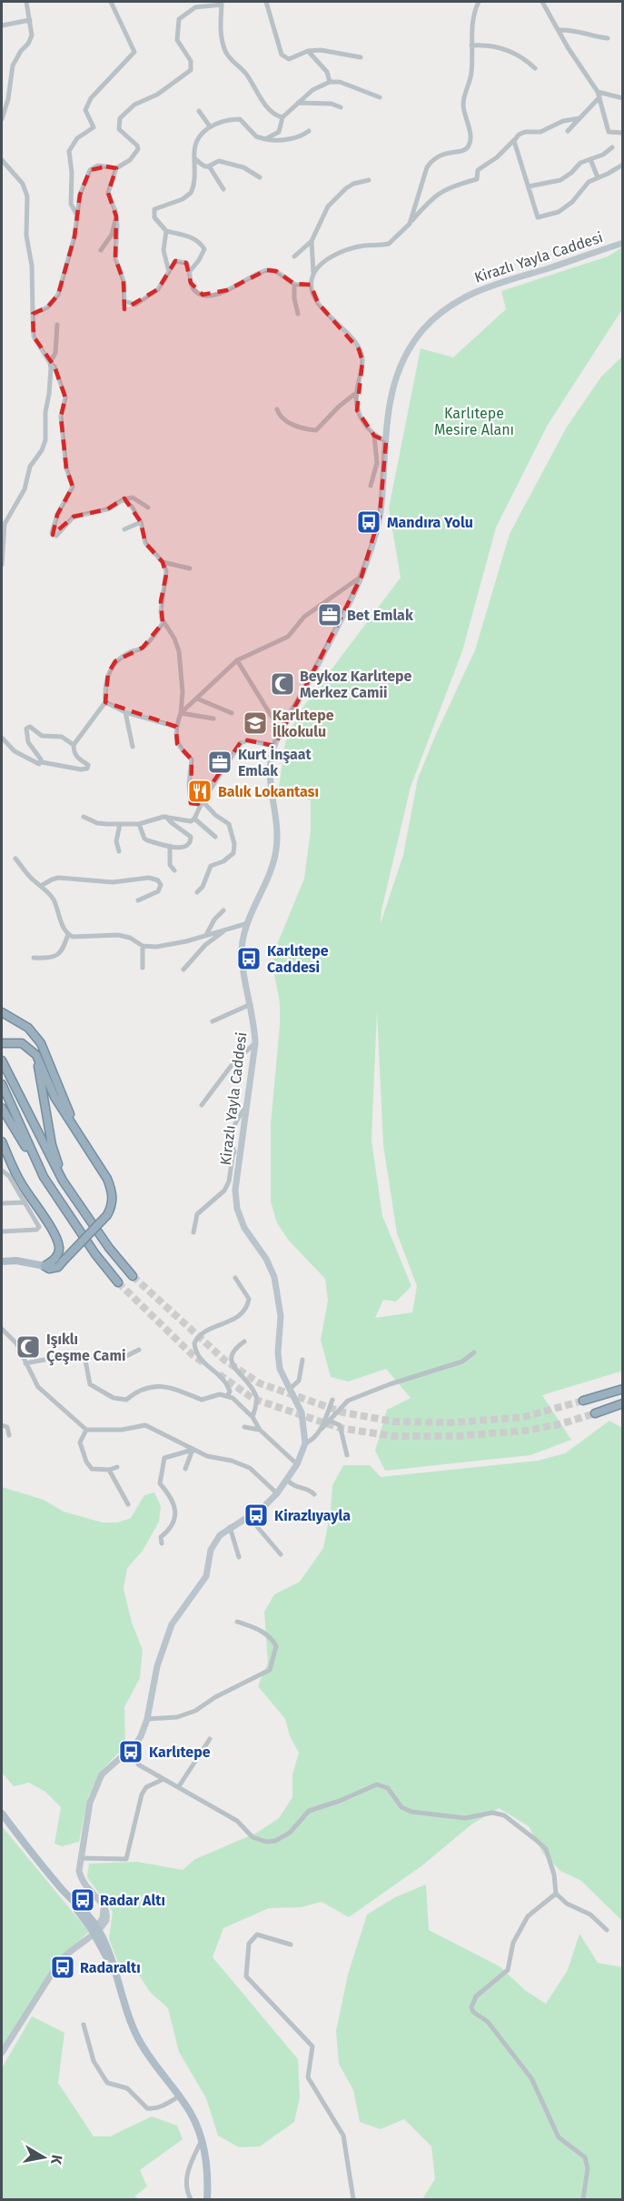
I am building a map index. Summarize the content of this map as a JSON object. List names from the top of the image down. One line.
{"streets":{"main road":["Kirazlı Yayla Caddesi"]},"parks":["Karlıtepe Mesire Alanı"],"places":{"bus stop":["Mandıra Yolu","Karlıtepe Caddesi","Kirazlıyayla","Karlıtepe","Radar Altı","Radaraltı"],"office":["Bet Emlak","Kurt İnşaat Emlak"],"mosque":["Beykoz Karlıtepe Merkez Camii","Işıklı Çeşme Cami"],"school or university":["Karlıtepe İlkokulu"],"restaurant":["Balık Lokantası"]},"north":"right"}
